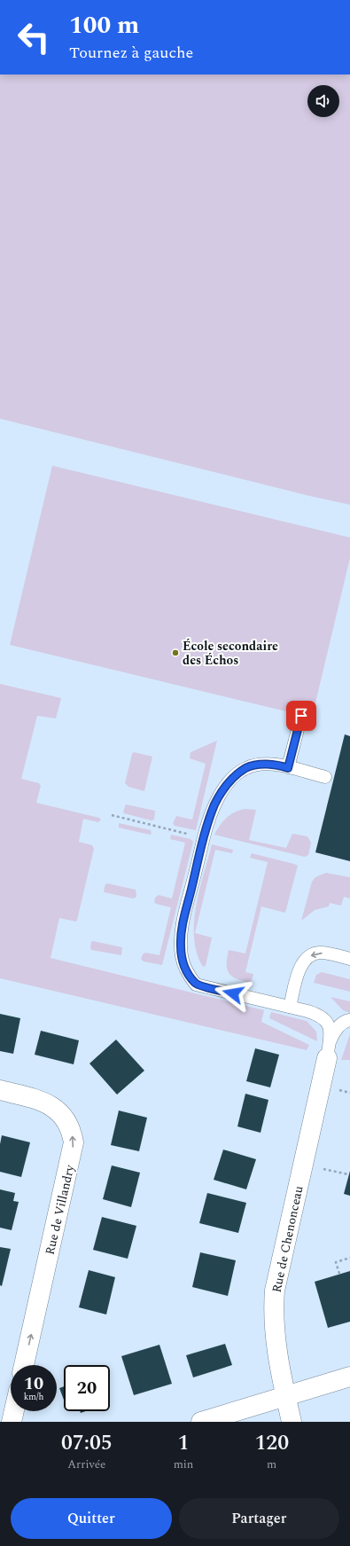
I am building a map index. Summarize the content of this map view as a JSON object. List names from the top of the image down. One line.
{"streets":{"street":["Rue de Villandry","Rue de Chenonceau"]},"one_way":["Rue de Villandry"],"places":["École secondaire des Échos"],"page":{"turn":["100 m","Tournez à gauche"],"speed":"10 km/h","limit":"20","eta":["07:05","Arrivée","1","min","120","m"],"buttons":["Quitter","Partager"]}}
